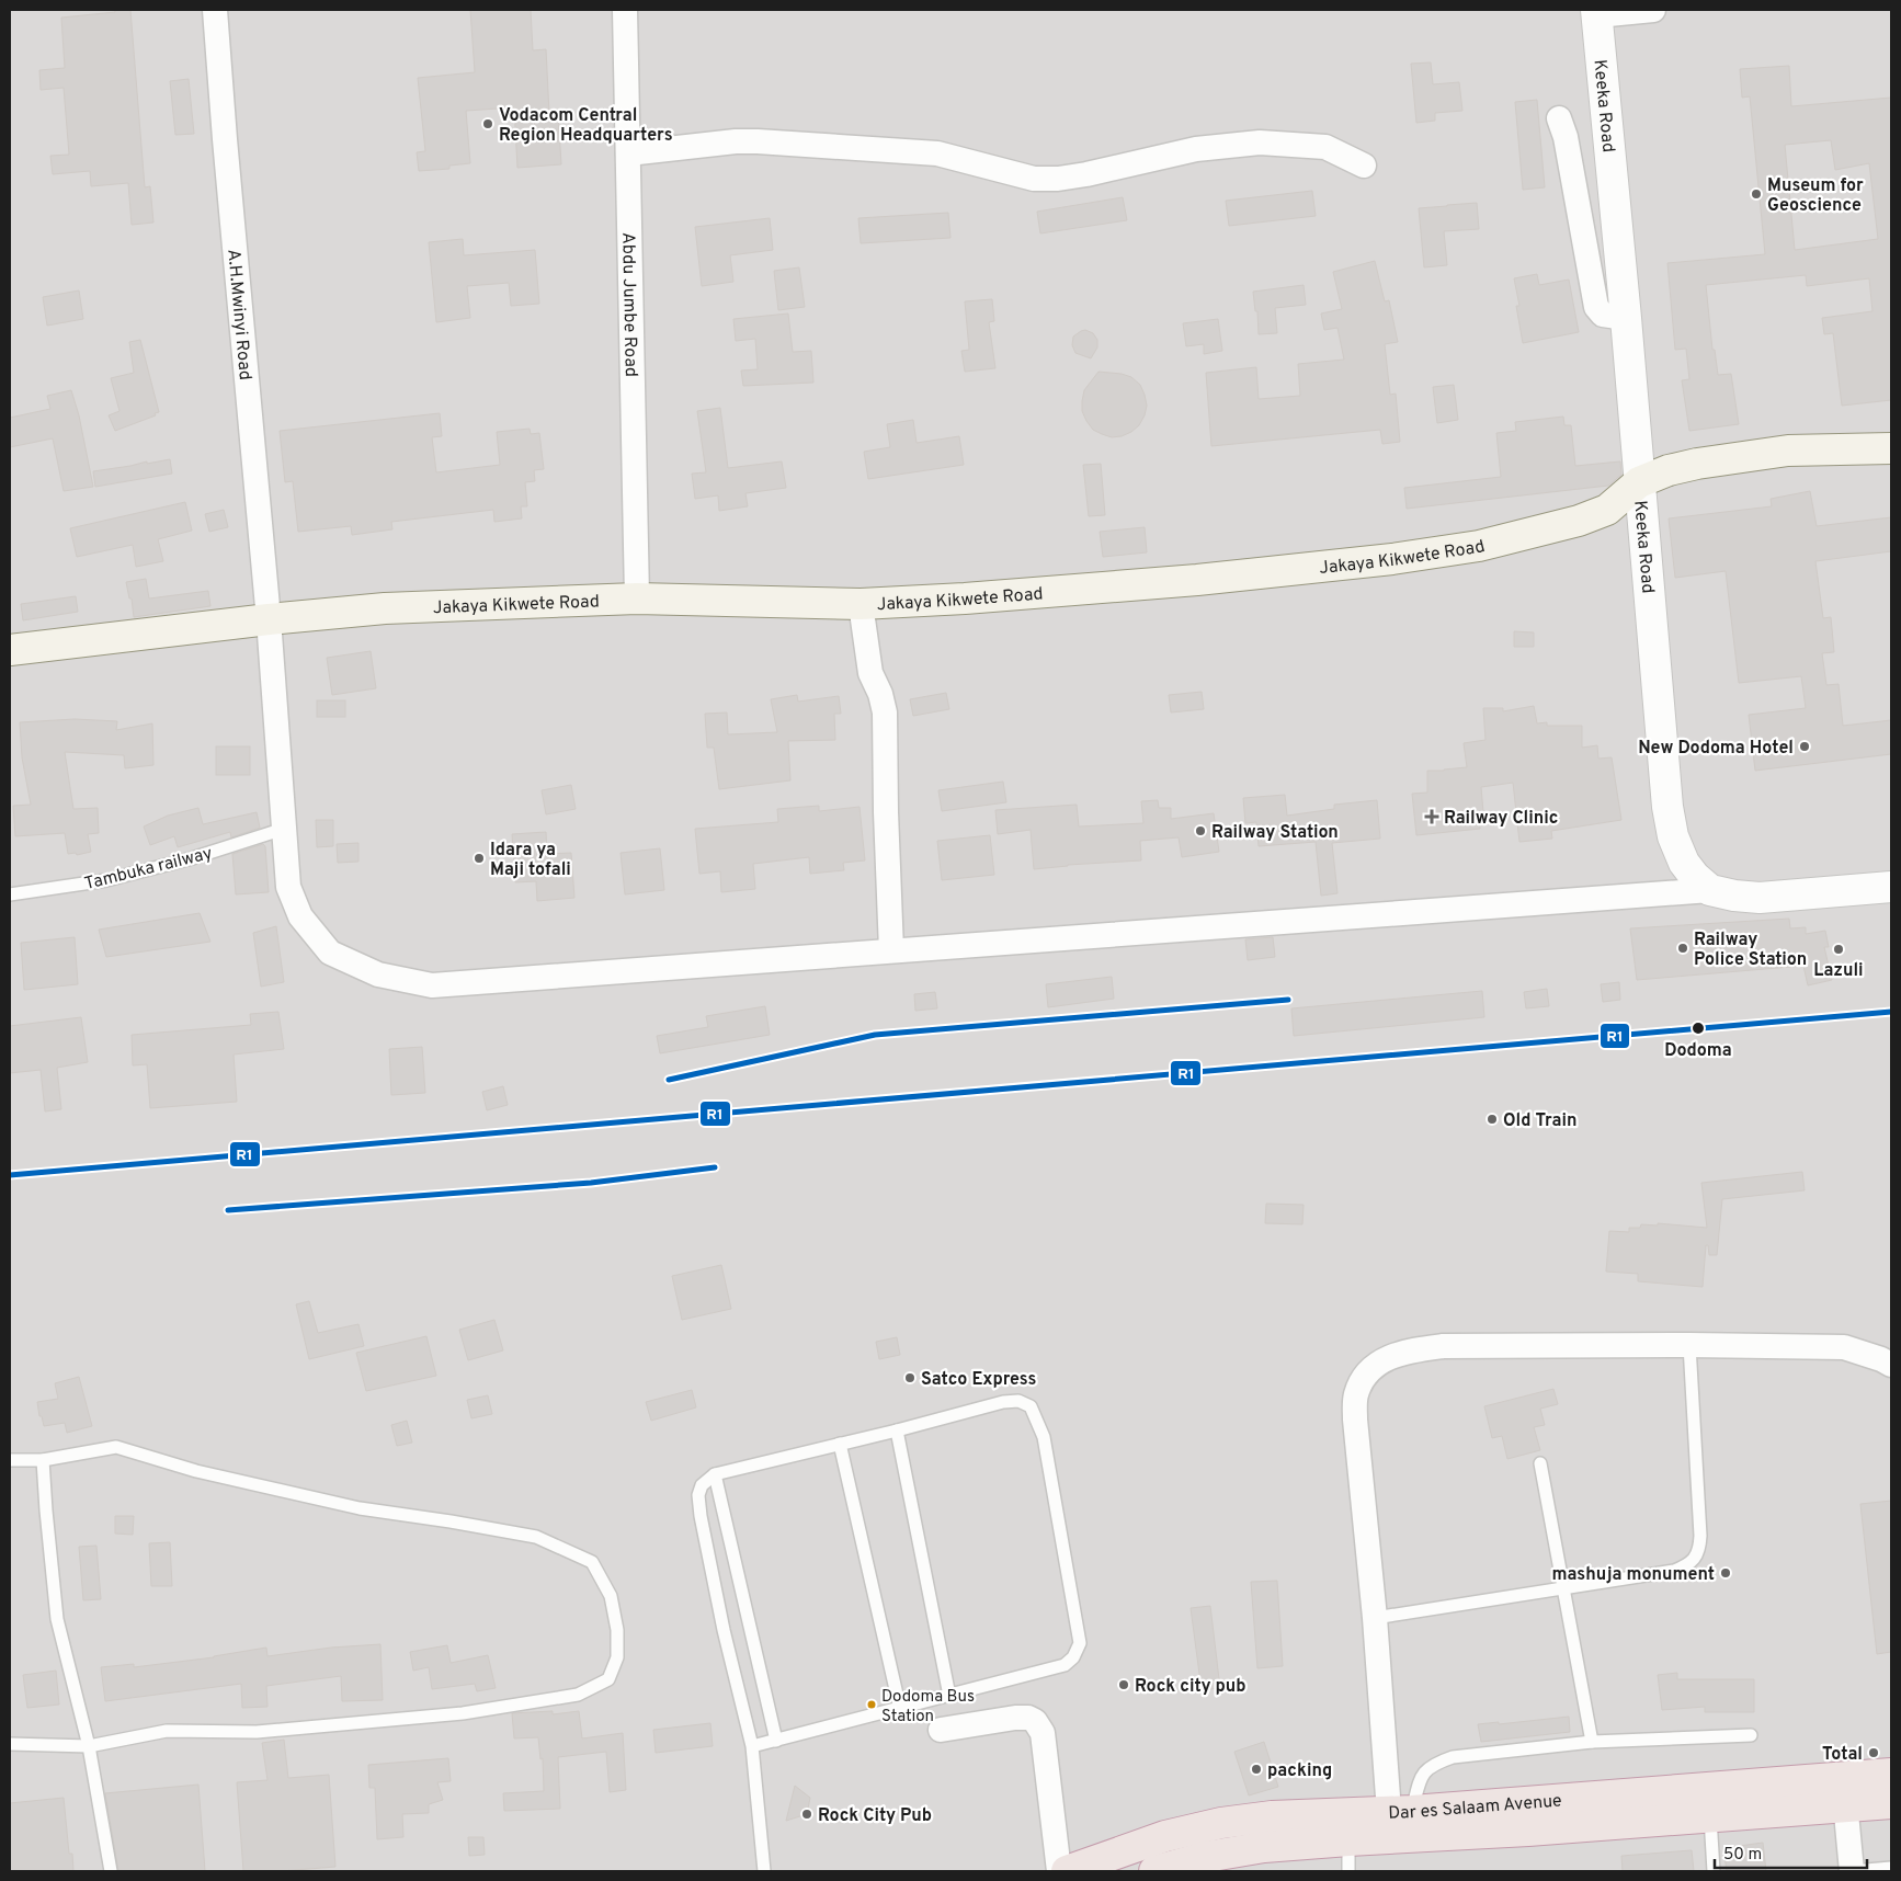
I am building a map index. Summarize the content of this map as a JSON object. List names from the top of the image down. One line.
{"streets":{"highway":["Dar es Salaam Avenue"],"main road":["Jakaya Kikwete Road"],"street":["Keeka Road","Abdu Jumbe Road","A.H.Mwinyi Road"],"lane":["Tambuka railway"]},"crossings":[["Keeka Road","A.H.Mwinyi Road"],["Keeka Road","Jakaya Kikwete Road"],["Abdu Jumbe Road","Jakaya Kikwete Road"],["A.H.Mwinyi Road","Jakaya Kikwete Road"],["A.H.Mwinyi Road","Tambuka railway"]],"places":{"other":["Vodacom Central Region Headquarters","Museum for Geoscience","New Dodoma Hotel","Railway Station","Idara ya Maji tofali","Railway Police Station","Lazuli","Dodoma","Old Train","Satco Express","mashuja monument","Rock city pub","Dodoma Bus Station","Total","packing","Rock City Pub"],"health":["Railway Clinic"]},"lines":["transit line R1"],"scale_bar":"50 m"}
